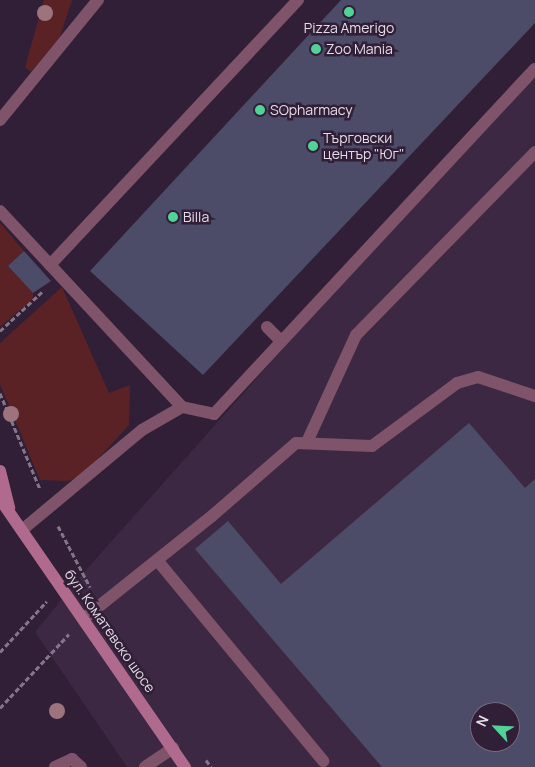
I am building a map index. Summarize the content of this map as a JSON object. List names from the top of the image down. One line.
{"streets":{"main road":["бул. Коматевско шосе"]},"places":["Pizza Amerigo","Zoo Mania","SOpharmacy","Търговски център \"Юг\"","Billa"],"north":"top left"}
